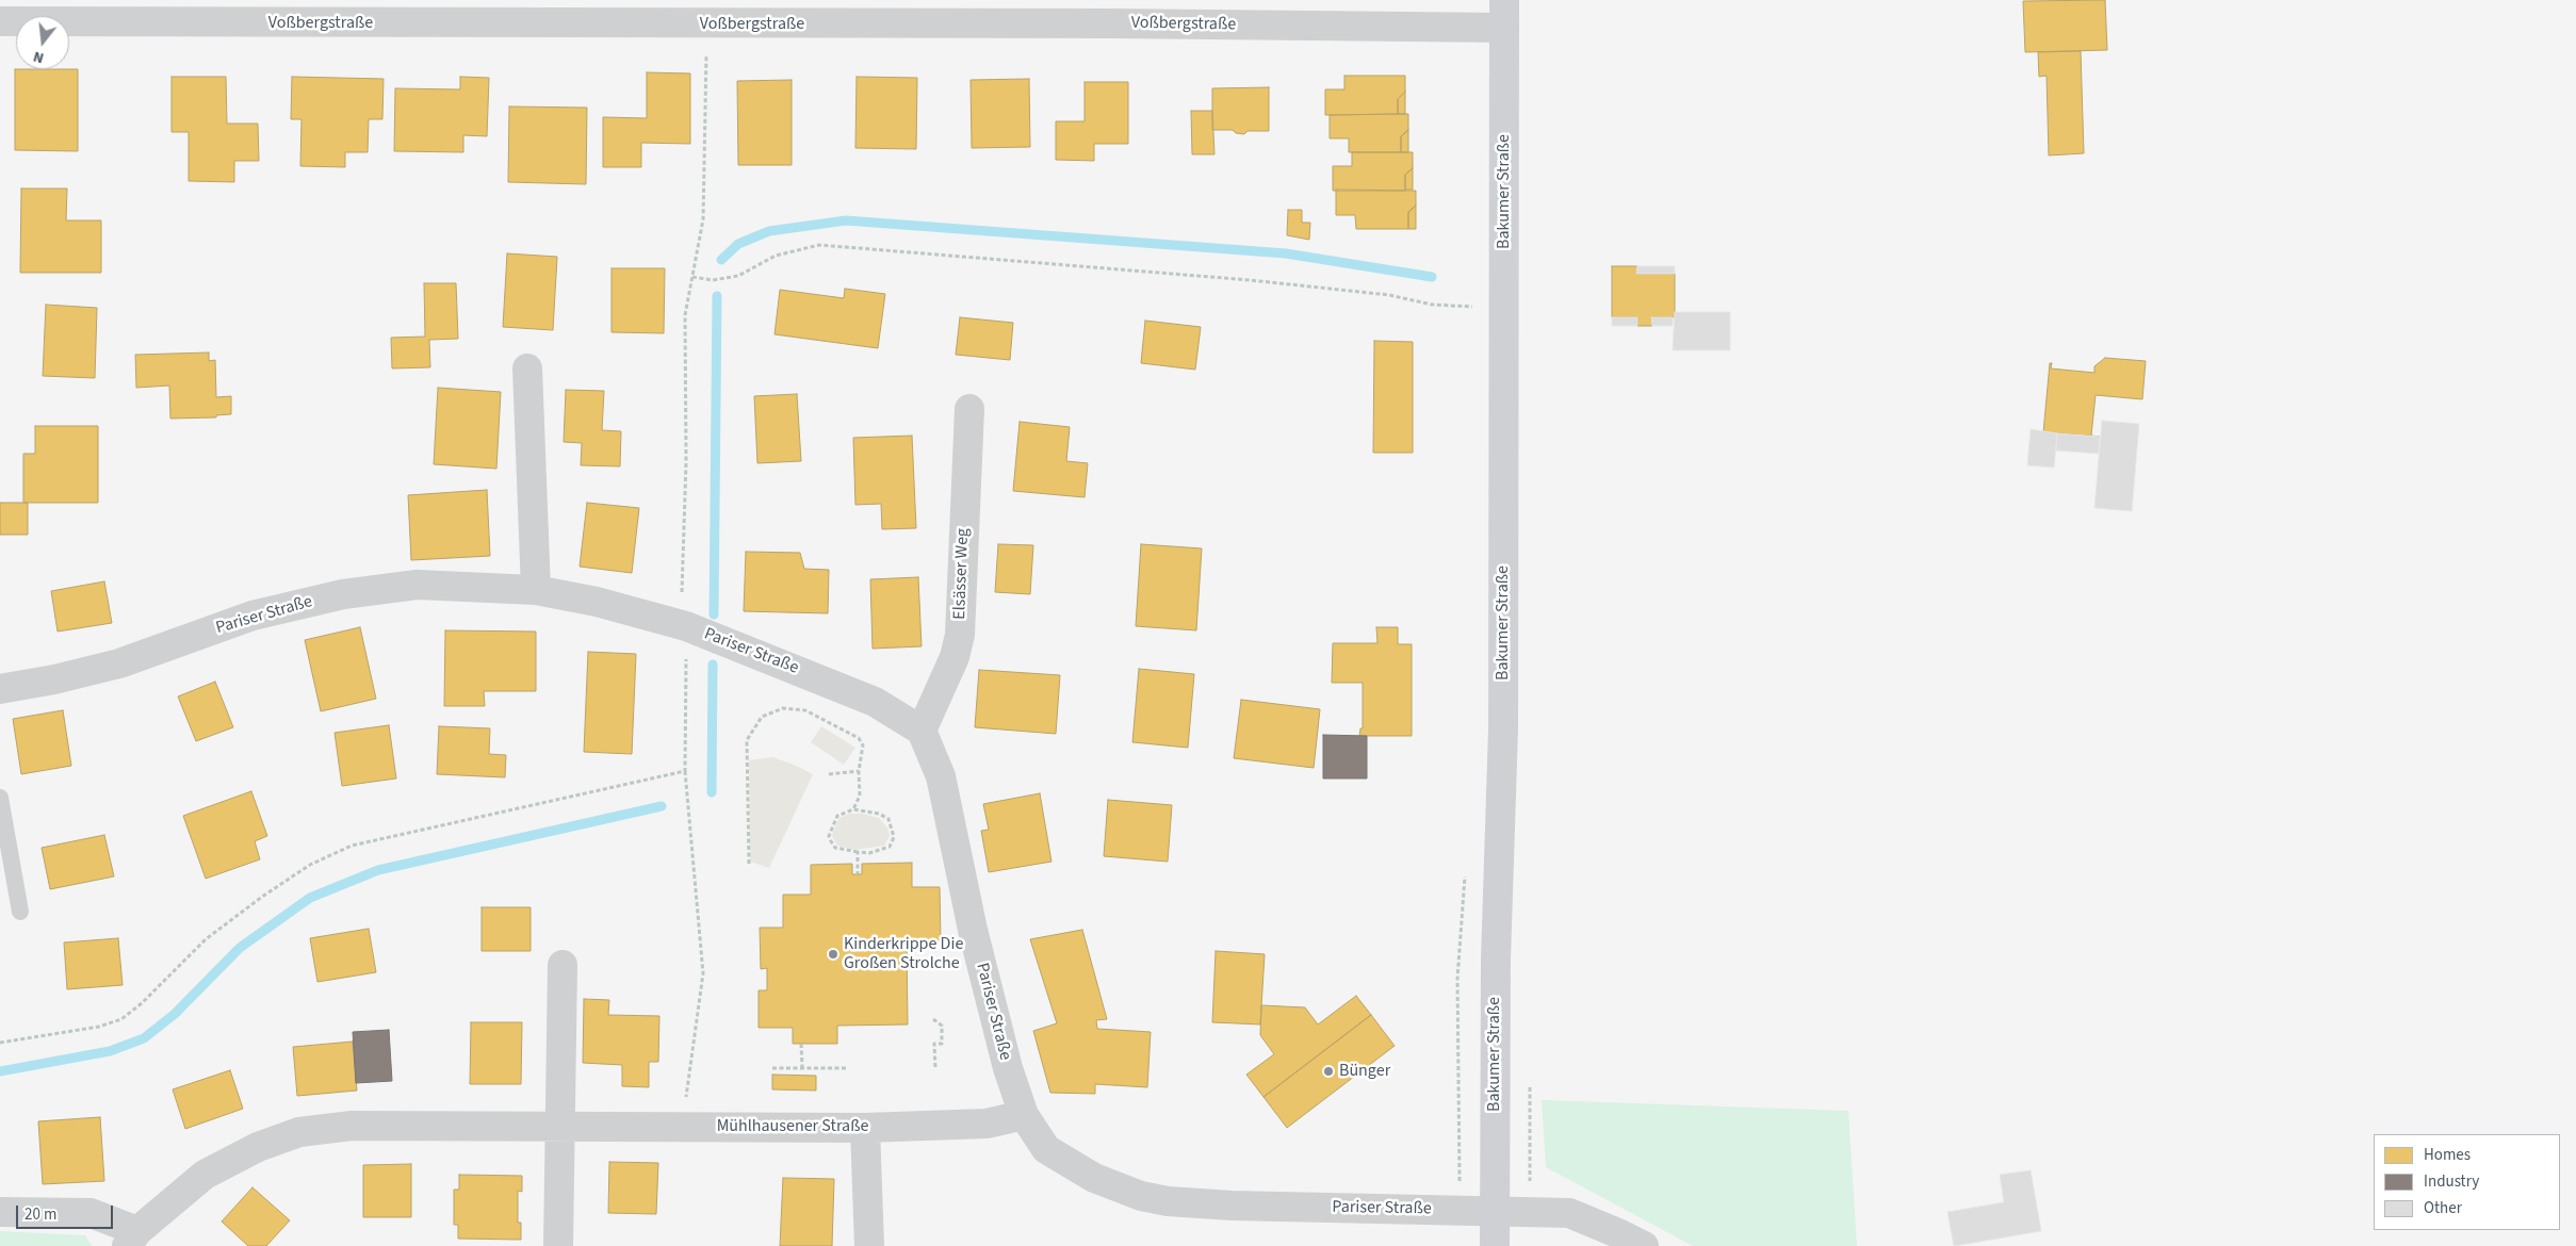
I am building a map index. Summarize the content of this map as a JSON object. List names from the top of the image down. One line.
{"streets":{"main road":["Bakumer Straße"],"street":["Voßbergstraße","Elsässer Weg","Pariser Straße","Mühlhausener Straße"]},"crossings":[["Voßbergstraße","Bakumer Straße"],["Bakumer Straße","Pariser Straße"],["Elsässer Weg","Pariser Straße"],["Pariser Straße","Mühlhausener Straße"]],"places":["Kinderkrippe Die Großen Strolche","Bünger"],"legend":["Homes","Industry","Other"],"scale_bar":"20 m","north":"bottom"}
